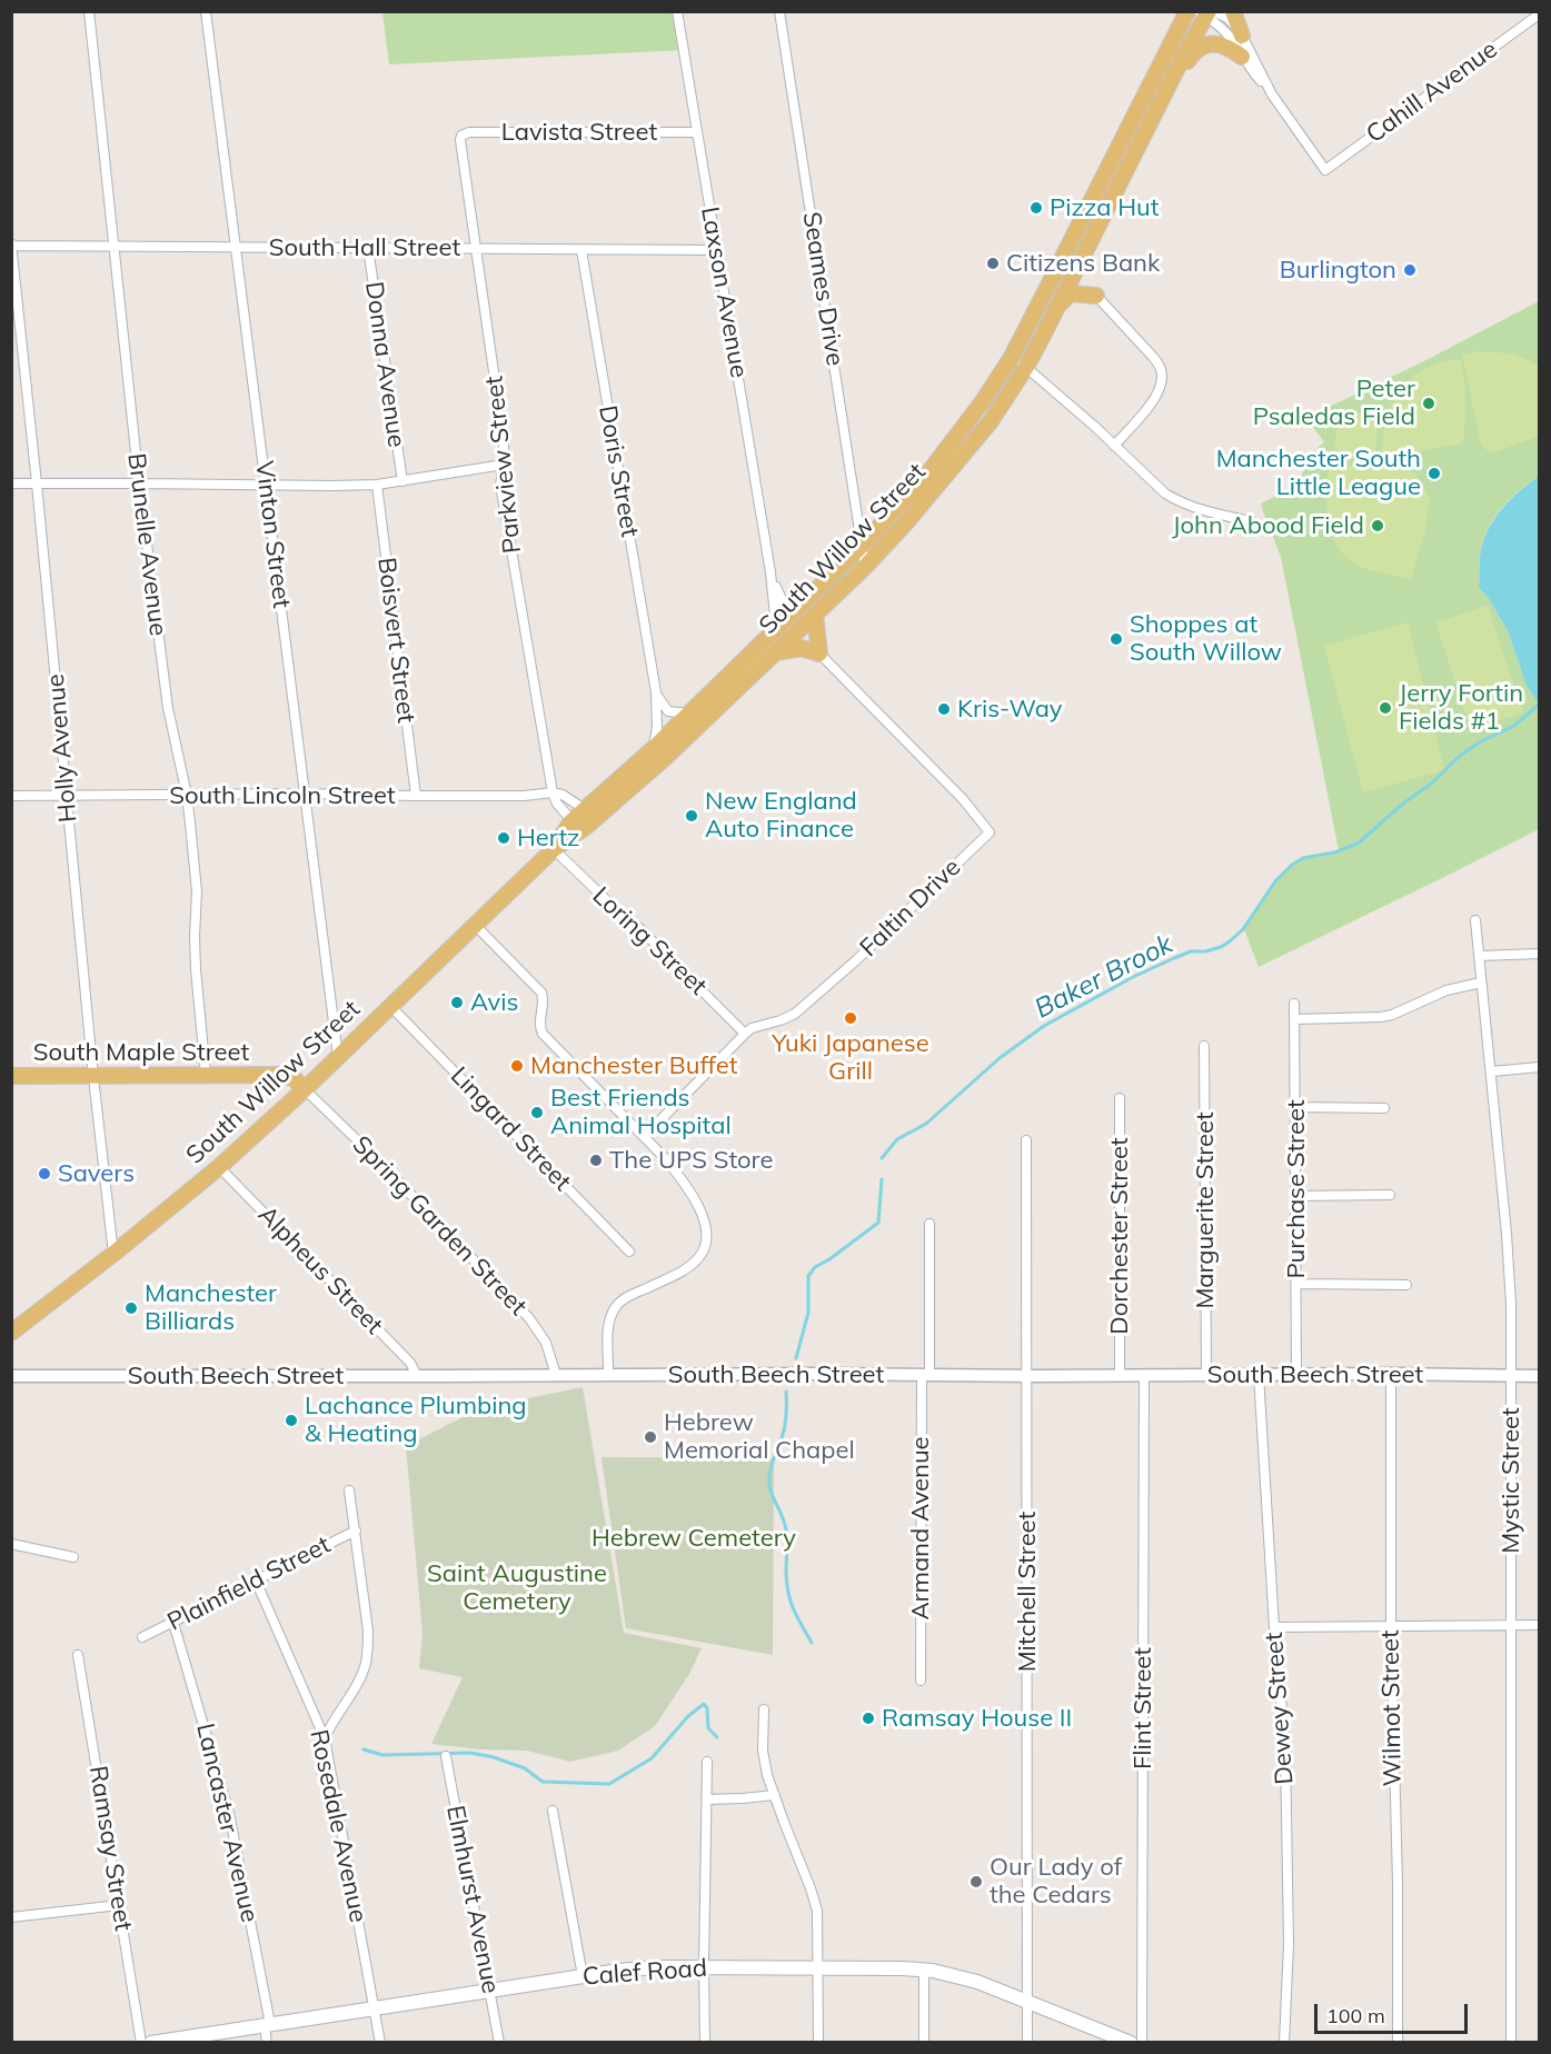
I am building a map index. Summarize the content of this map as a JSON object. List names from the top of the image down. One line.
{"streets":{"main road":["South Willow Street","South Maple Street","Calef Road"],"street":["Cahill Avenue","Lavista Street","South Hall Street","Seames Drive","Laxson Avenue","Donna Avenue","Parkview Street","Doris Street","Vinton Street","Brunelle Avenue","Boisvert Street","Holly Avenue","South Lincoln Street","Faltin Drive","Loring Street","Lingard Street","Purchase Street","Marguerite Street","Spring Garden Street","Dorchester Street","Alpheus Street","South Beech Street","Mystic Street","Armand Avenue","Plainfield Street","Mitchell Street","Flint Street","Dewey Street","Wilmot Street","Lancaster Avenue","Rosedale Avenue","Ramsay Street","Elmhurst Avenue"]},"crossings":[["Lavista Street","Laxson Avenue"],["Lavista Street","Parkview Street"],["South Hall Street","Laxson Avenue"],["South Hall Street","Donna Avenue"],["South Hall Street","Parkview Street"],["South Hall Street","Doris Street"],["South Hall Street","Vinton Street"],["South Hall Street","Brunelle Avenue"],["South Hall Street","Holly Avenue"],["Seames Drive","South Willow Street"],["Laxson Avenue","South Willow Street"],["Parkview Street","South Lincoln Street"],["Doris Street","South Willow Street"],["Vinton Street","South Willow Street"],["Vinton Street","South Lincoln Street"],["Brunelle Avenue","South Lincoln Street"],["Brunelle Avenue","South Maple Street"],["South Willow Street","Holly Avenue"],["South Willow Street","Loring Street"],["South Willow Street","South Maple Street"],["South Willow Street","Lingard Street"],["South Willow Street","Spring Garden Street"],["South Willow Street","Alpheus Street"],["Boisvert Street","South Lincoln Street"],["Holly Avenue","South Lincoln Street"],["Holly Avenue","South Maple Street"],["Faltin Drive","Loring Street"],["South Maple Street","Spring Garden Street"],["Purchase Street","South Beech Street"],["Marguerite Street","South Beech Street"],["Spring Garden Street","South Beech Street"],["Dorchester Street","South Beech Street"],["Alpheus Street","South Beech Street"],["South Beech Street","Mystic Street"],["South Beech Street","Armand Avenue"],["South Beech Street","Mitchell Street"],["South Beech Street","Flint Street"],["South Beech Street","Dewey Street"],["South Beech Street","Wilmot Street"],["Plainfield Street","Lancaster Avenue"],["Plainfield Street","Rosedale Avenue"],["Mitchell Street","Calef Road"],["Lancaster Avenue","Calef Road"],["Rosedale Avenue","Calef Road"],["Elmhurst Avenue","Calef Road"]],"water":["Baker Brook"],"parks":["Hebrew Cemetery","Saint Augustine Cemetery"],"places":["Pizza Hut","Citizens Bank","Burlington","Peter Psaledas Field","Manchester South Little League","John Abood Field","Shoppes at South Willow","Jerry Fortin Fields #1","Kris-Way","New England Auto Finance","Hertz","Avis","Yuki Japanese Grill","Manchester Buffet","Best Friends Animal Hospital","The UPS Store","Savers","Manchester Billiards","Lachance Plumbing & Heating","Hebrew Memorial Chapel","Ramsay House II","Our Lady of the Cedars"],"scale_bar":"100 m"}
